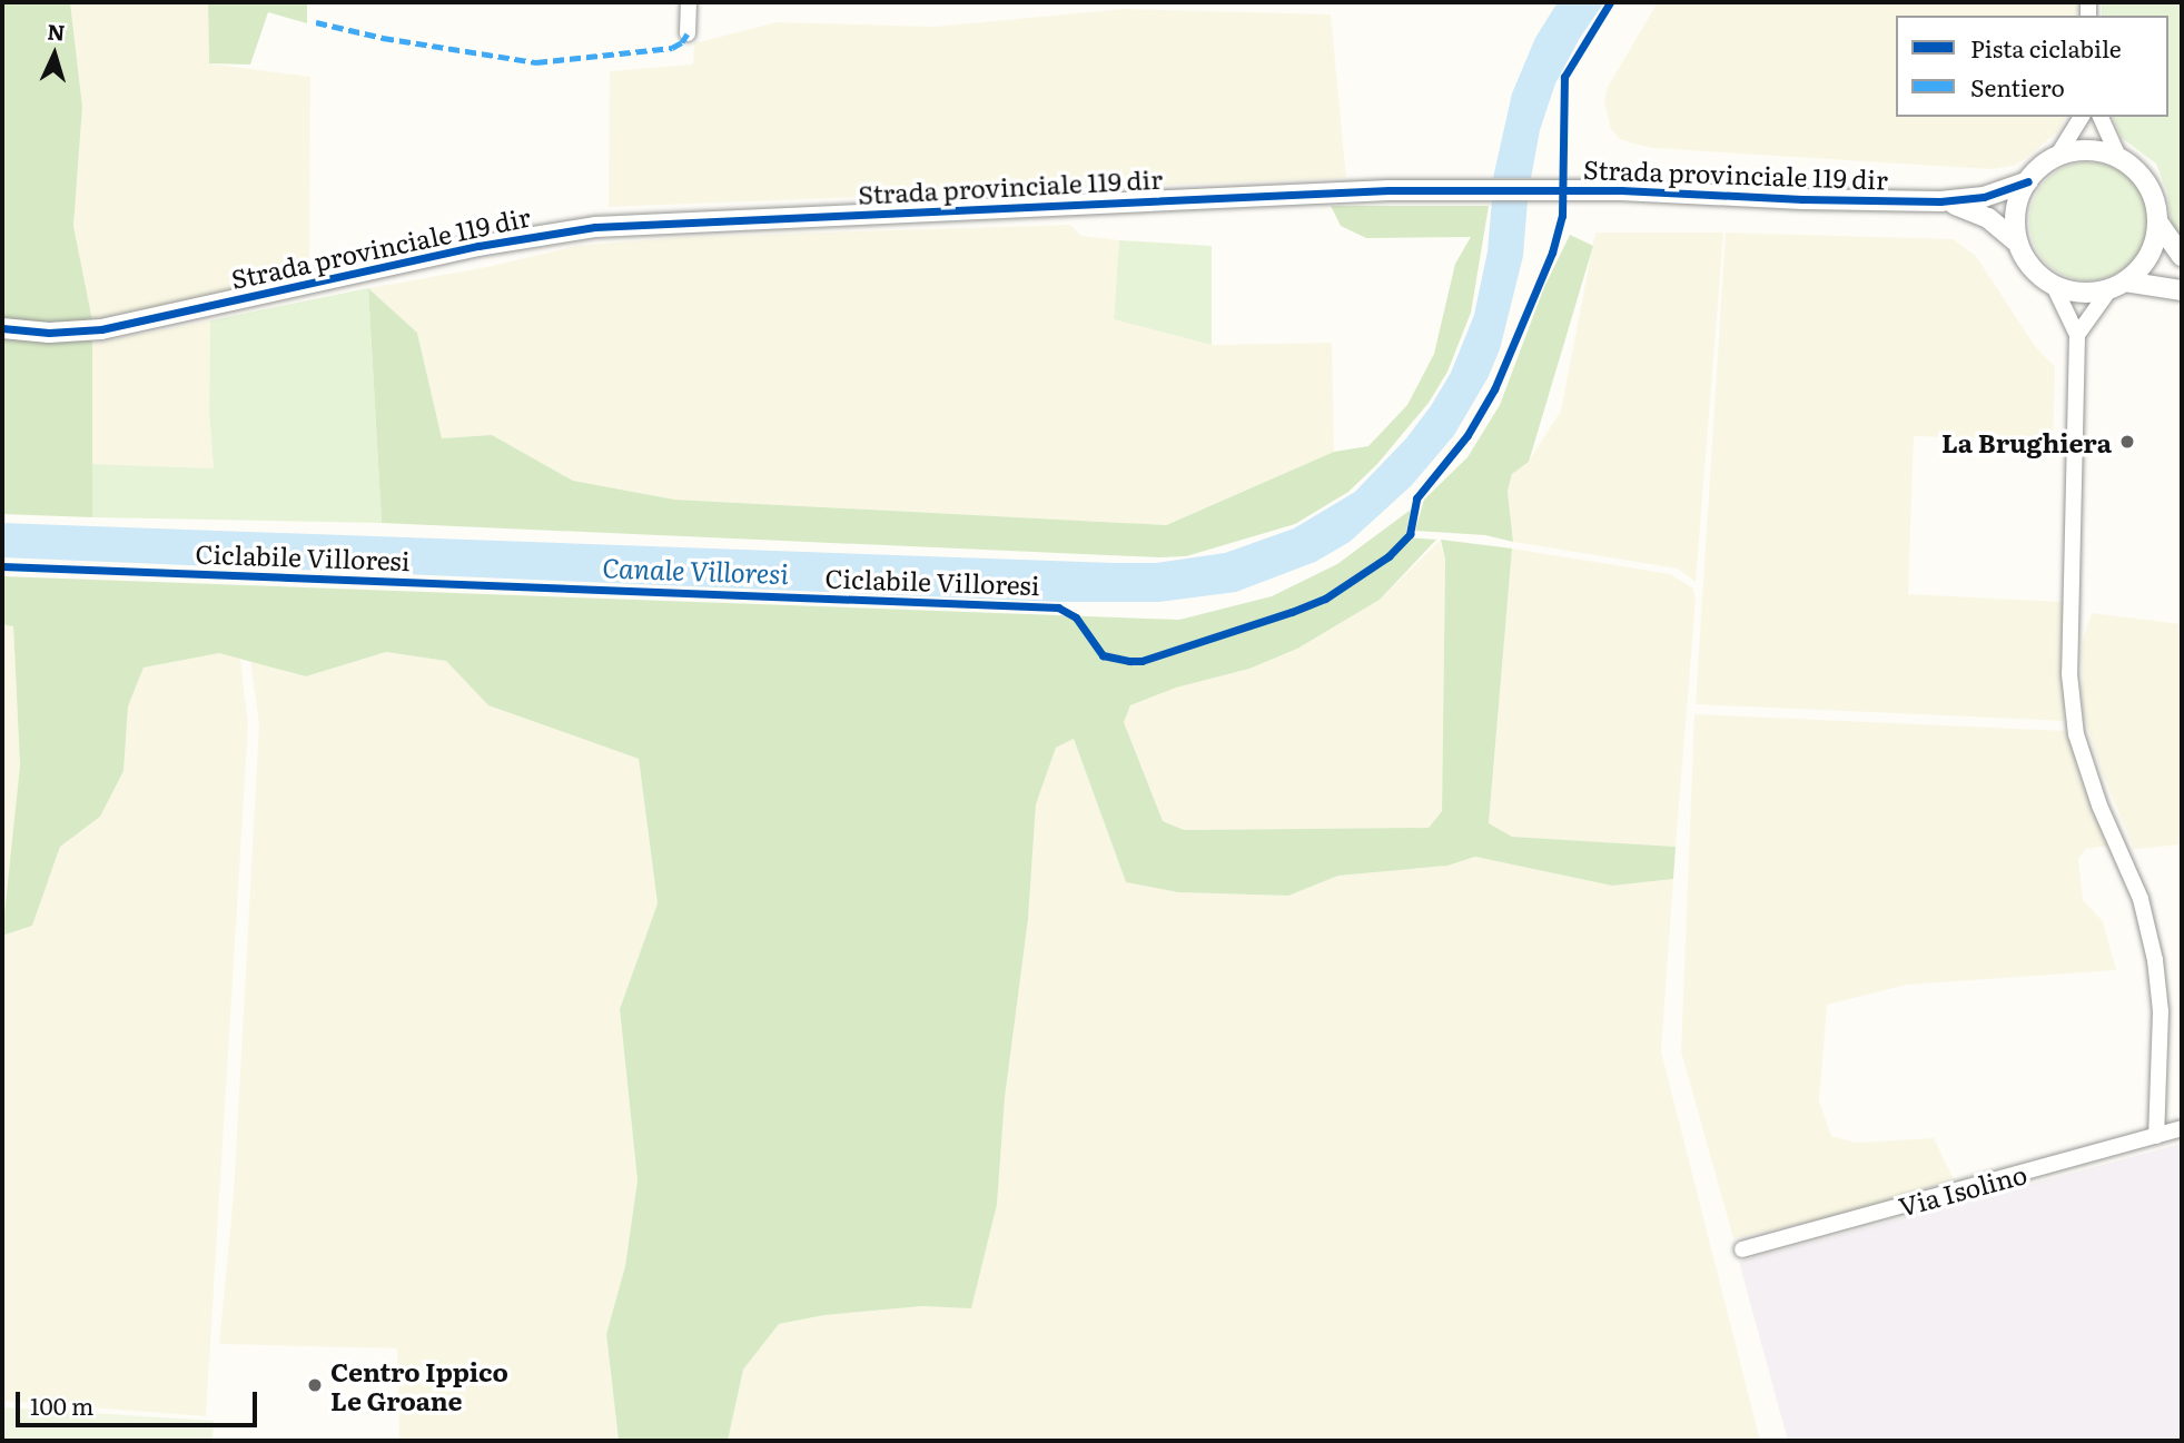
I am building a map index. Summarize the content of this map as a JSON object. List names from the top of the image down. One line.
{"streets":{"street":["Strada provinciale 119 dir","Via Isolino"],"cycle path":["Ciclabile Villoresi"]},"water":["Canale Villoresi"],"places":["La Brughiera","Centro Ippico Le Groane"],"legend":["Pista ciclabile","Sentiero"],"scale_bar":"100 m","north":"top"}
